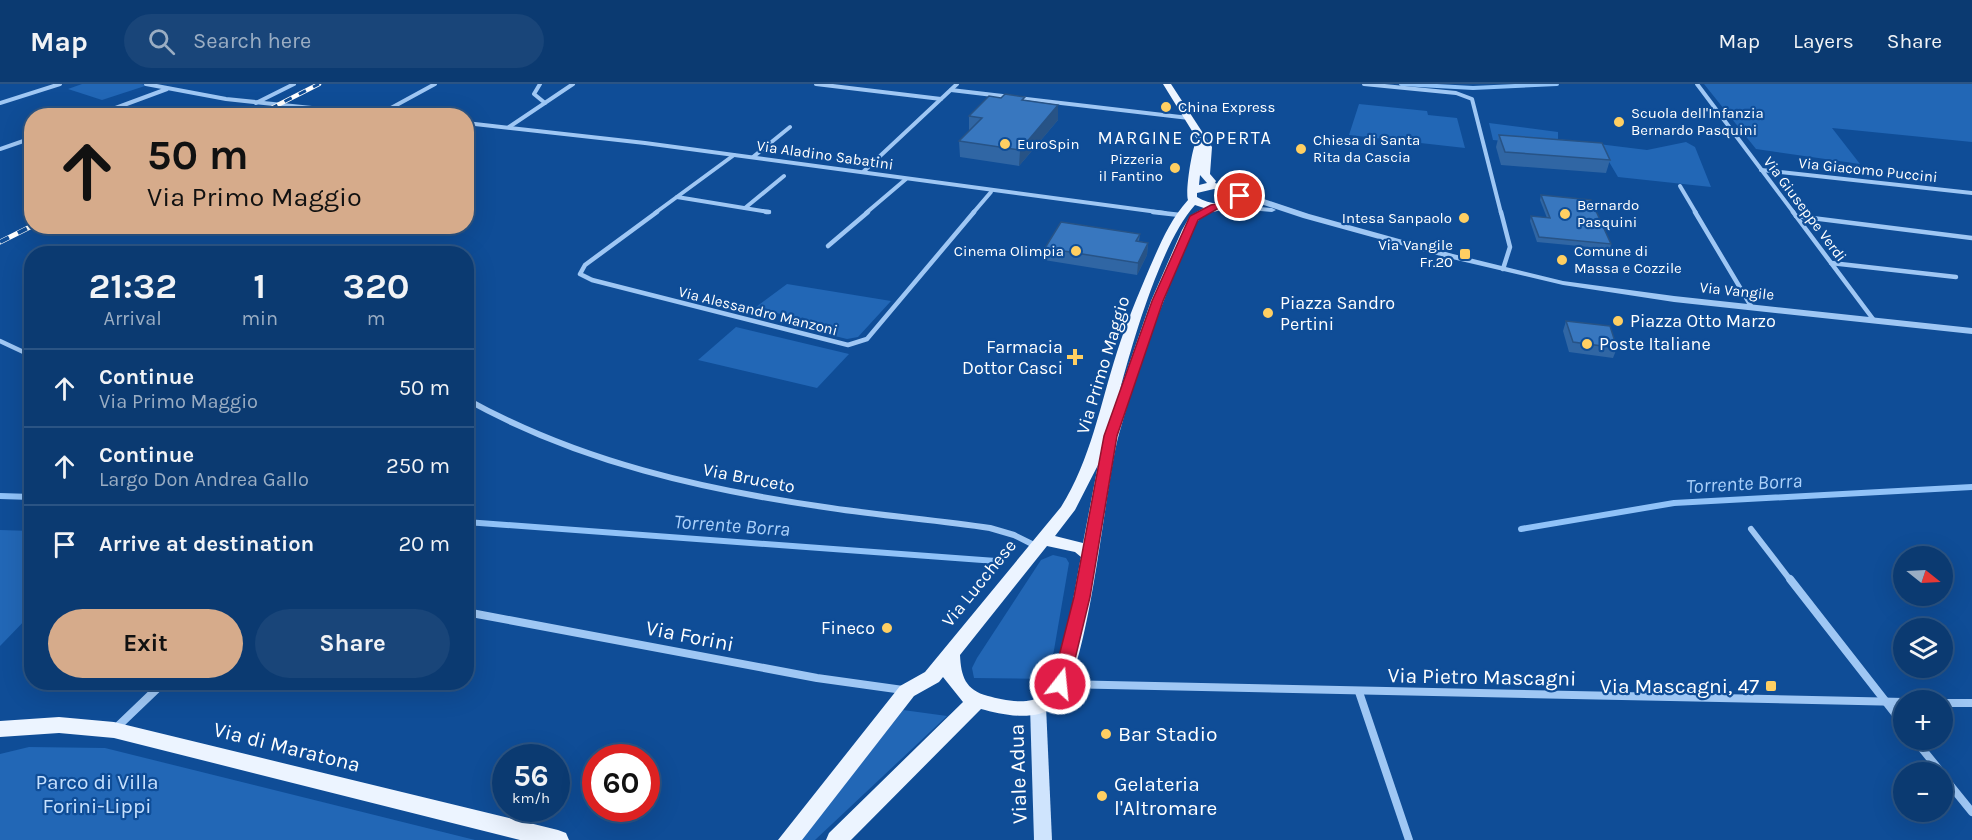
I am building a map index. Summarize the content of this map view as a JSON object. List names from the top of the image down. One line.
{"streets":{"main road":["Via Primo Maggio","Via Lucchese","Via di Maratona","Viale Adua"],"street":["Via Aladino Sabatini","Via Giacomo Puccini","Via Giuseppe Verdi","Via Vangile","Via Alessandro Manzoni","Via Bruceto","Via Forini","Via Pietro Mascagni"]},"crossings":[["Via Aladino Sabatini","Via Alessandro Manzoni"],["Via Aladino Sabatini","Via Primo Maggio"],["Via Giacomo Puccini","Via Giuseppe Verdi"],["Via Giuseppe Verdi","Via Vangile"],["Via Primo Maggio","Via Bruceto"],["Via Primo Maggio","Via Lucchese"],["Via Bruceto","Via Lucchese"],["Via Lucchese","Via Forini"]],"districts":["MARGINE COPERTA"],"water":["Torrente Borra"],"parks":["Parco di Villa Forini-Lippi"],"places":{"other":["China Express","Scuola dell'Infanzia Bernardo Pasquini","EuroSpin","Chiesa di Santa Rita da Cascia","Pizzeria il Fantino","Bernardo Pasquini","Intesa Sanpaolo","Cinema Olimpia","Comune di Massa e Cozzile","Piazza Sandro Pertini","Piazza Otto Marzo","Poste Italiane","Fineco","Bar Stadio","Gelateria l'Altromare"],"transit":["Via Vangile Fr.20","Via Mascagni, 47"],"health":["Farmacia Dottor Casci"]},"north":"right","page":{"header":"Map","search":"Search here","nav":["Map","Layers","Share"],"turn":["50 m","Via Primo Maggio"],"eta":["21:32","Arrival","1","min","320","m"],"list":[{"name":"Continue","note":"Via Primo Maggio","value":"50 m"},{"name":"Continue","note":"Largo Don Andrea Gallo","value":"250 m"},{"name":"Arrive at destination","value":"20 m"}],"map_buttons":["+","−"],"buttons":["Exit","Share"],"speed":"56 km/h","limit":"60"}}
